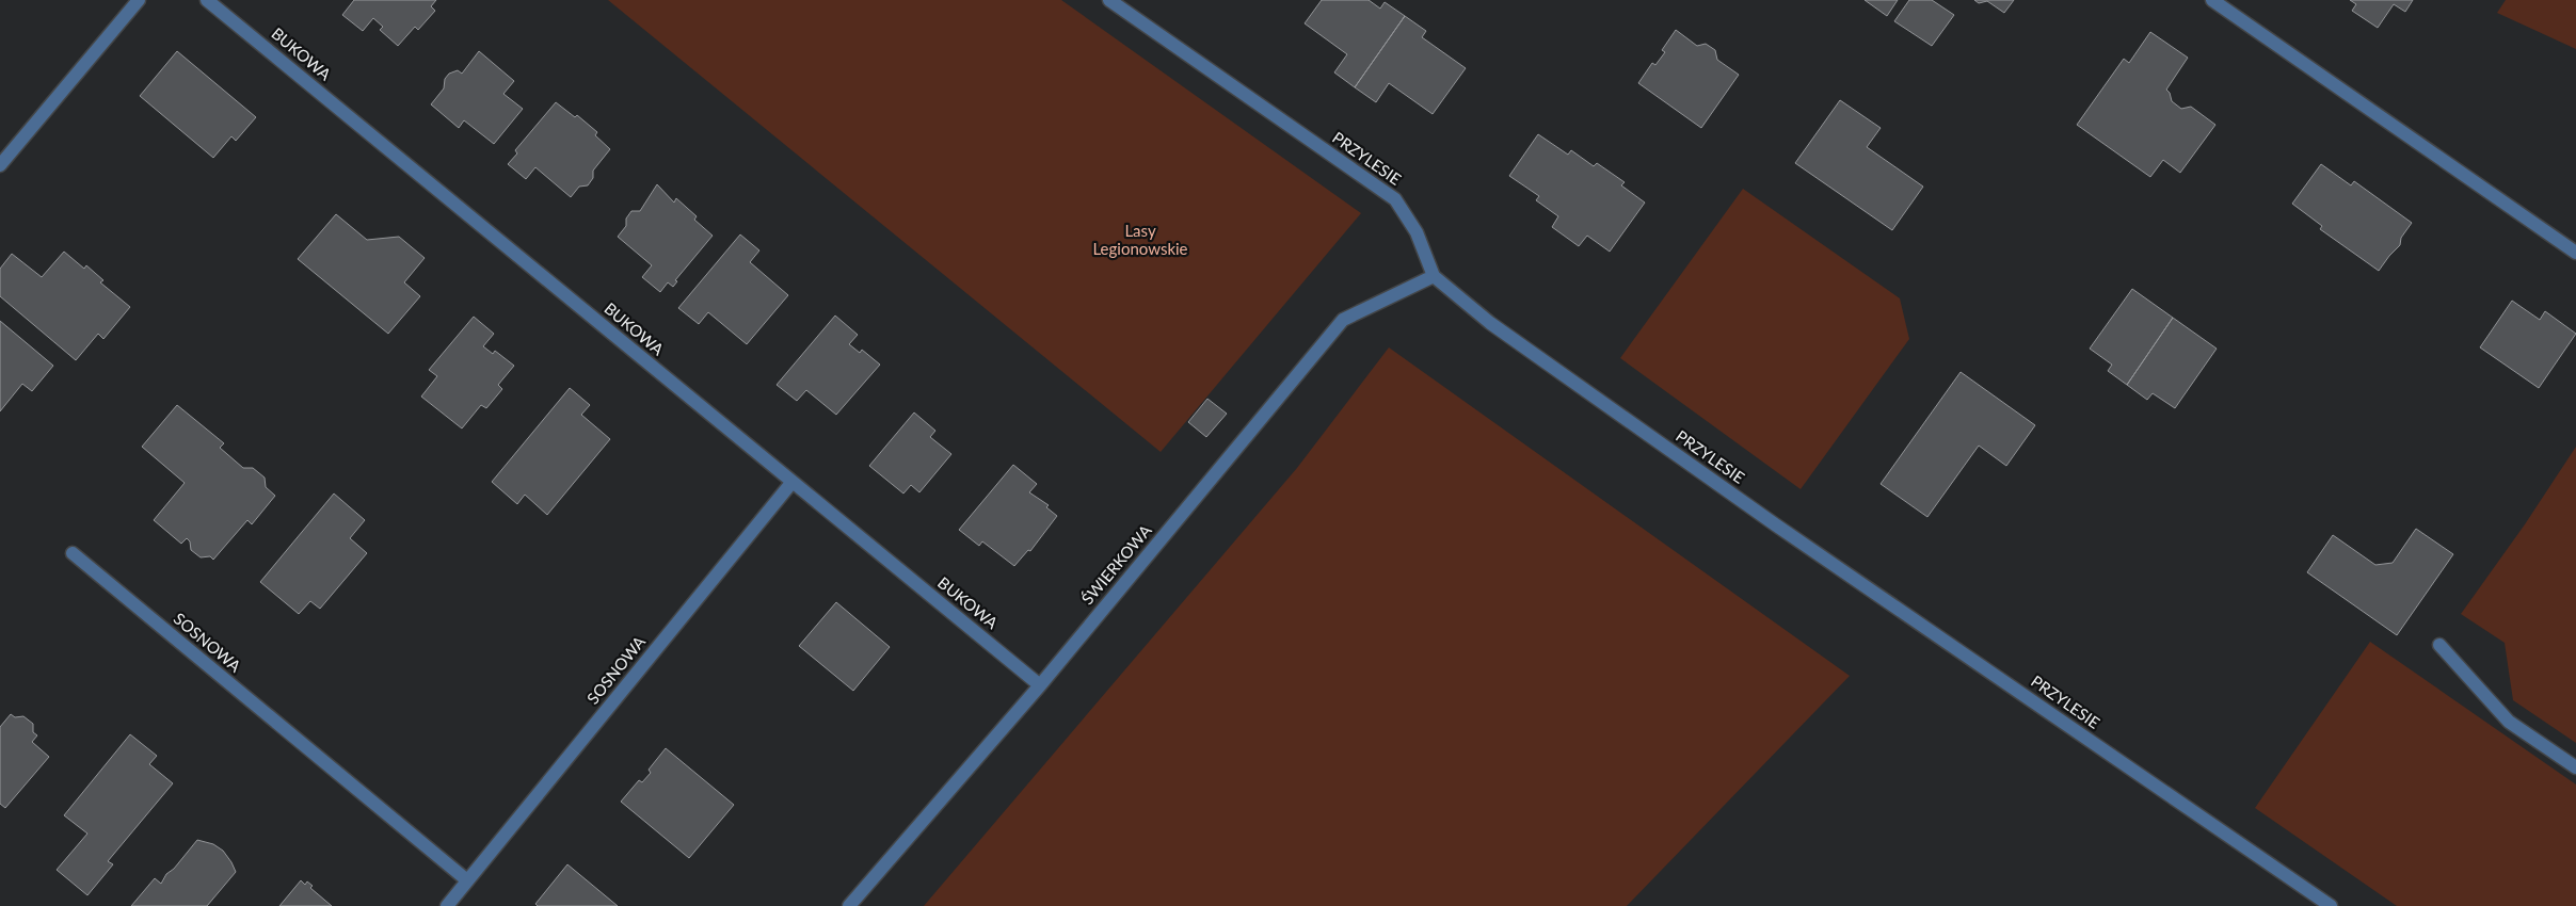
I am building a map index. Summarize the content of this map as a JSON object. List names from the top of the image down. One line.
{"streets":{"street":["BUKOWA","PRZYLESIE","ŚWIERKOWA","SOSNOWA"]},"crossings":[["BUKOWA","ŚWIERKOWA"],["BUKOWA","SOSNOWA"],["PRZYLESIE","ŚWIERKOWA"]],"parks":["Lasy Legionowskie"]}
